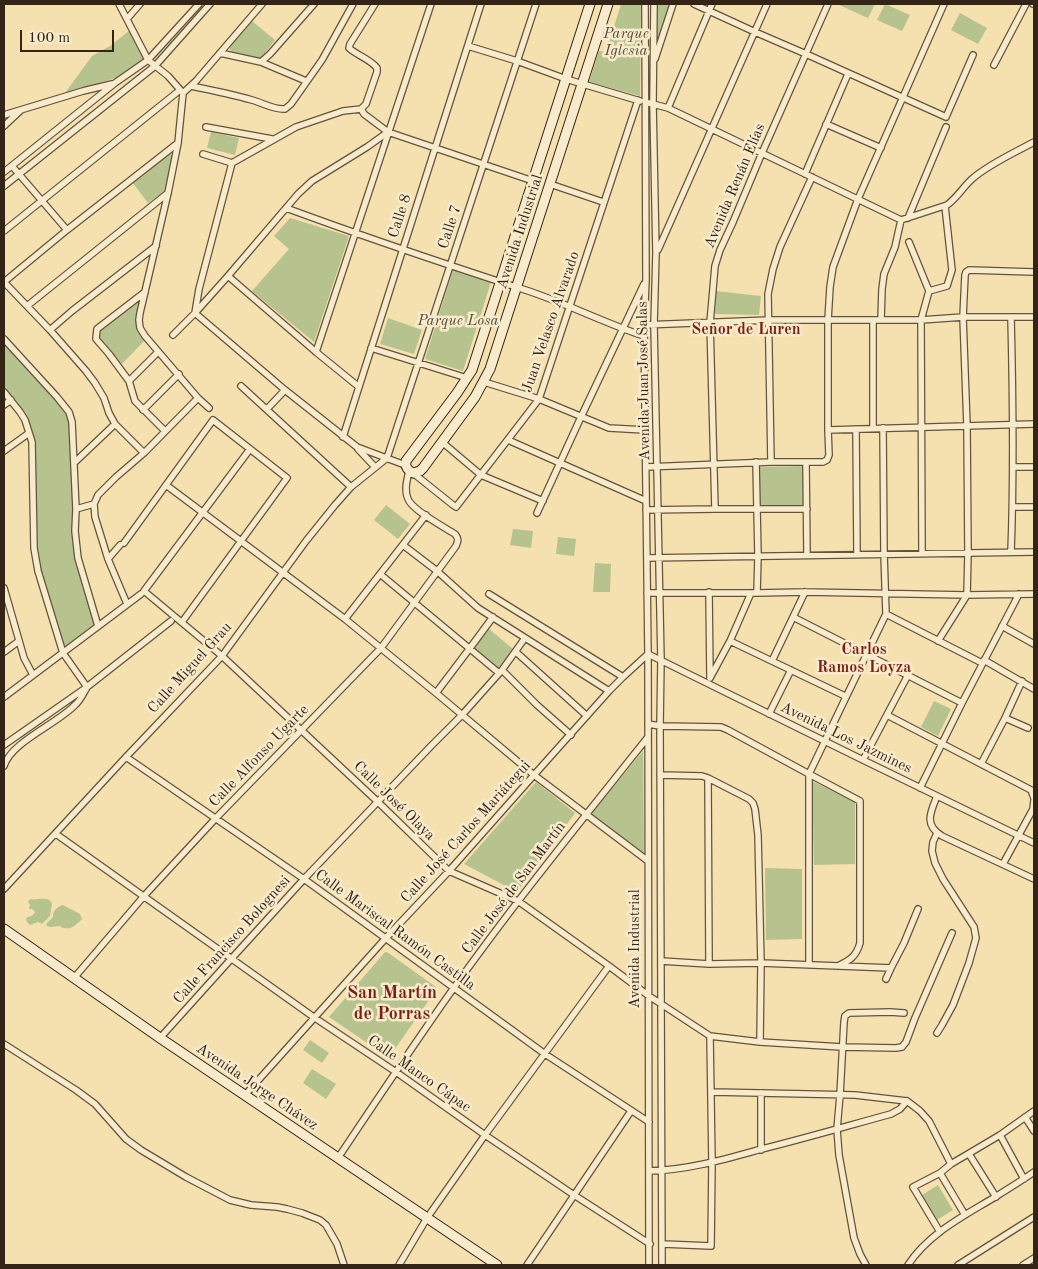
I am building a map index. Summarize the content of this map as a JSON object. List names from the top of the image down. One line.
{"streets":{"street":["Avenida Renán Elías","Calle 8","Calle 7","Avenida Industrial","Juan Velasco Alvarado","Avenida Juan José Salas","Calle Miguel Grau","Avenida Los Jazmines","Calle Alfonso Ugarte","Calle José Olaya","Calle José Carlos Mariátegui","Calle José de San Martín","Calle Mariscal Ramón Castilla","Calle Francisco Bolognesi","Calle Manco Cápac","Avenida Jorge Chávez"]},"crossings":[["Calle 7","Calle Miguel Grau"],["Avenida Industrial","Juan Velasco Alvarado"],["Avenida Industrial","Avenida Juan José Salas"],["Avenida Industrial","Avenida Los Jazmines"],["Avenida Industrial","Calle José Olaya"],["Avenida Industrial","Calle José Carlos Mariátegui"],["Avenida Industrial","Calle José de San Martín"],["Avenida Industrial","Calle Mariscal Ramón Castilla"],["Avenida Industrial","Calle Manco Cápac"],["Avenida Juan José Salas","Avenida Los Jazmines"],["Avenida Juan José Salas","Calle José Olaya"],["Avenida Juan José Salas","Calle José Carlos Mariátegui"],["Calle Miguel Grau","Calle José Olaya"],["Calle Miguel Grau","Calle Mariscal Ramón Castilla"],["Calle Miguel Grau","Calle Manco Cápac"],["Avenida Los Jazmines","Calle José Carlos Mariátegui"],["Calle Alfonso Ugarte","Calle José Olaya"],["Calle Alfonso Ugarte","Calle Mariscal Ramón Castilla"],["Calle Alfonso Ugarte","Calle Manco Cápac"],["Calle Alfonso Ugarte","Avenida Jorge Chávez"],["Calle José Olaya","Calle José Carlos Mariátegui"],["Calle José Olaya","Calle José de San Martín"],["Calle José Olaya","Calle Francisco Bolognesi"],["Calle José Carlos Mariátegui","Calle Mariscal Ramón Castilla"],["Calle José Carlos Mariátegui","Calle Manco Cápac"],["Calle José Carlos Mariátegui","Avenida Jorge Chávez"],["Calle José de San Martín","Calle Mariscal Ramón Castilla"],["Calle José de San Martín","Calle Manco Cápac"],["Calle José de San Martín","Avenida Jorge Chávez"],["Calle Mariscal Ramón Castilla","Calle Francisco Bolognesi"],["Calle Francisco Bolognesi","Calle Manco Cápac"],["Calle Francisco Bolognesi","Avenida Jorge Chávez"]],"districts":["Señor de Luren","Carlos Ramos Loyza","San Martín de Porras"],"parks":["Parque Iglesia","Parque Losa"],"scale_bar":"100 m"}
